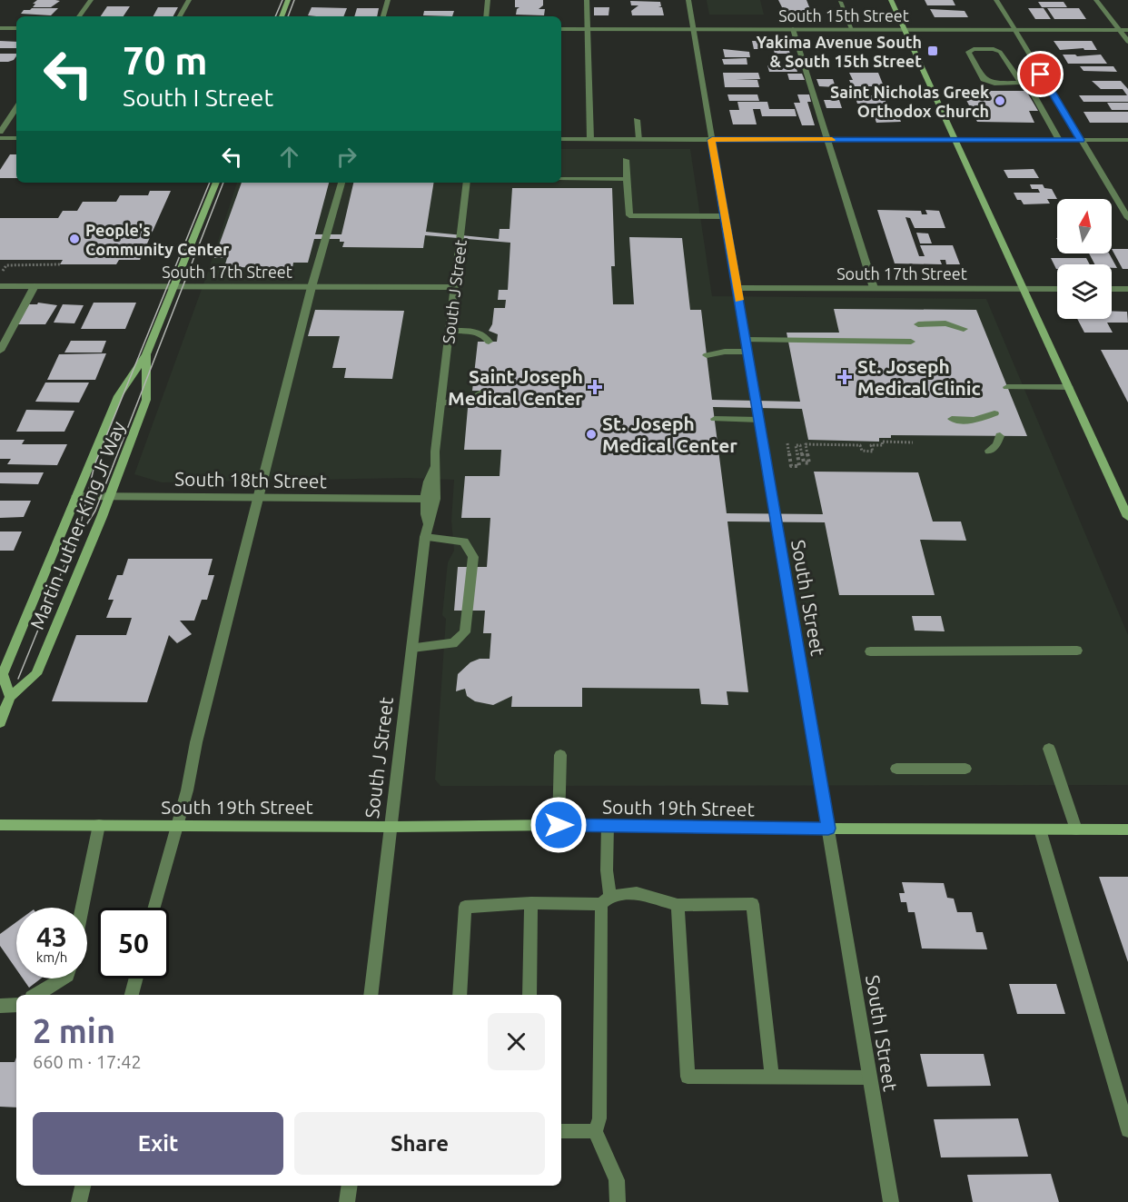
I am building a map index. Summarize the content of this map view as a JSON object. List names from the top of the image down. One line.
{"streets":{"main road":["Martin Luther King Jr Way","South 19th Street"],"street":["South 15th Street","South 17th Street","South J Street","South 18th Street","South I Street"]},"crossings":[["South 15th Street","South I Street"],["South 17th Street","South J Street"],["South 17th Street","Martin Luther King Jr Way"],["South 17th Street","South I Street"],["South J Street","South 19th Street"],["South 18th Street","Martin Luther King Jr Way"],["South I Street","South 19th Street"]],"places":{"transit":["Yakima Avenue South & South 15th Street"],"other":["Saint Nicholas Greek Orthodox Church","People's Community Center","St. Joseph Medical Center"],"health":["St. Joseph Medical Clinic","Saint Joseph Medical Center"]},"north":"top","page":{"turn":["70 m","South I Street"],"speed":"43 km/h","limit":"50","heading":["2 min","660 m · 17:42"],"buttons":["Exit","Share"]}}
